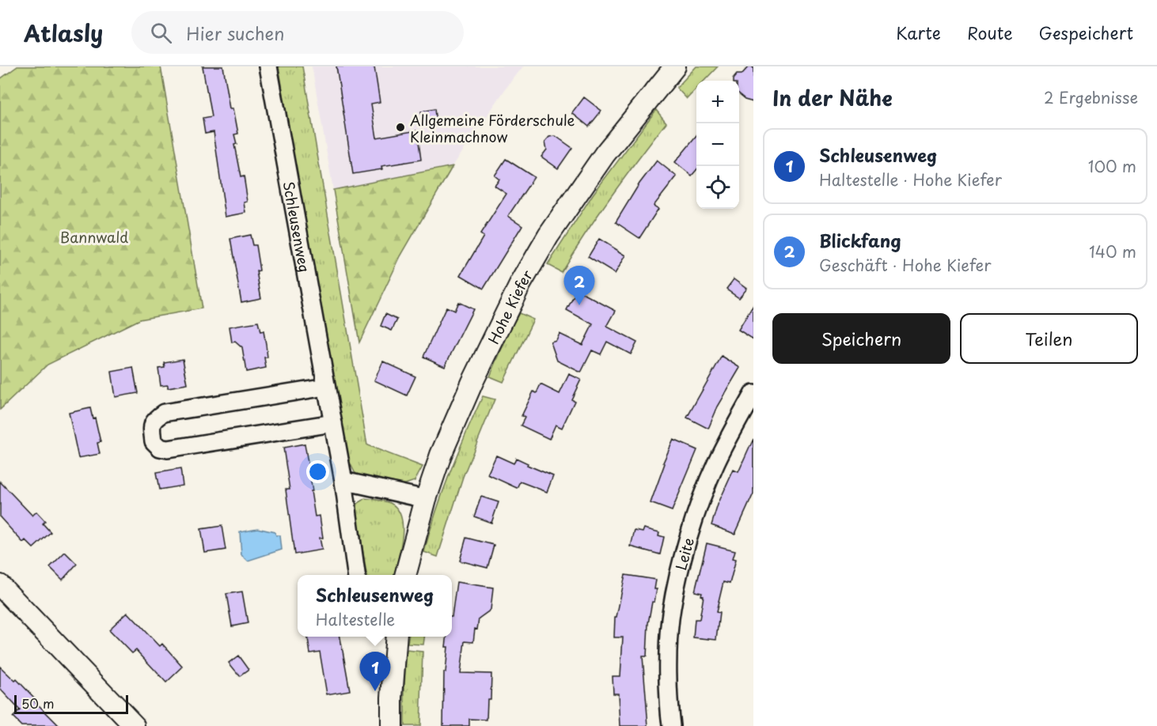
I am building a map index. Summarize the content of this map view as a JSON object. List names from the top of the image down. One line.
{"streets":{"street":["Schleusenweg","Hohe Kiefer","Leite"]},"parks":["Bannwald"],"places":["Allgemeine Förderschule Kleinmachnow"],"scale_bar":"50 m","page":{"header":"Atlasly","search":"Hier suchen","nav":["Karte","Route","Gespeichert"],"heading":["In der Nähe","2 Ergebnisse"],"map_buttons":["+","−"],"list":[{"mark":"1","name":"Schleusenweg","note":"Haltestelle · Hohe Kiefer","value":"100 m"},{"mark":"2","name":"Blickfang","note":"Geschäft · Hohe Kiefer","value":"140 m"}],"pins":["2","1"],"buttons":["Speichern","Teilen"],"popup":["Schleusenweg","Haltestelle"],"scale":"50 m"}}
